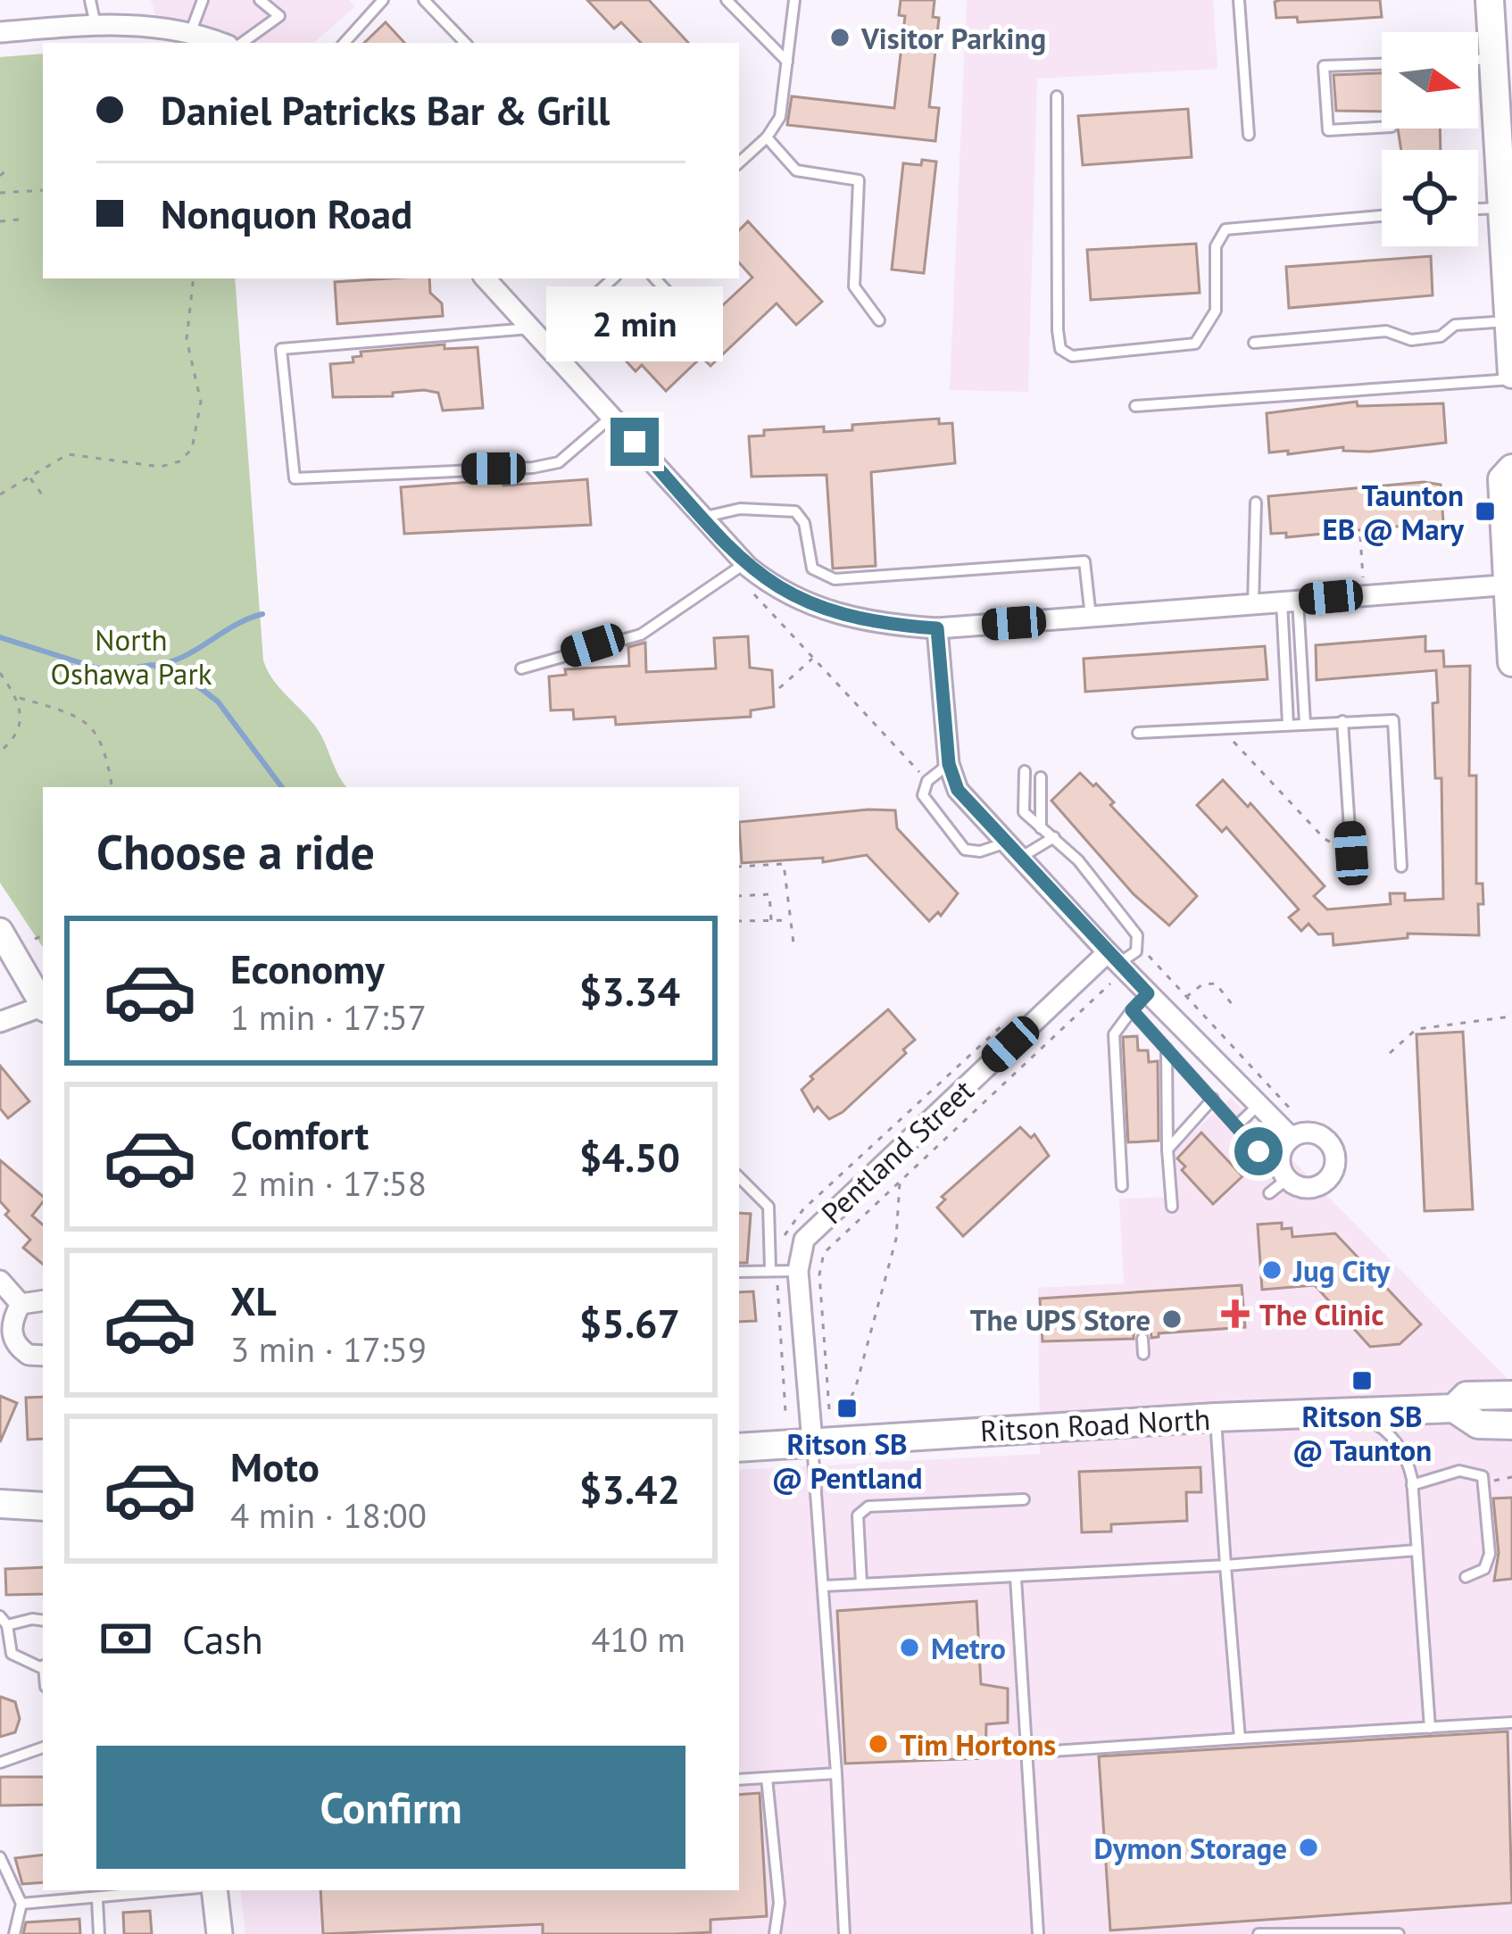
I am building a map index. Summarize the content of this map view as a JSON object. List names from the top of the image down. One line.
{"streets":{"main road":["Ritson Road North"],"street":["Pentland Street"]},"parks":["North Oshawa Park"],"places":{"other":["Visitor Parking","Jug City","The UPS Store","Metro","Tim Hortons","Dymon Storage"],"transit":["Taunton EB @ Mary","Ritson SB @ Taunton","Ritson SB @ Pentland"],"health":["The Clinic"]},"north":"right","page":{"banner":["Daniel Patricks Bar & Grill","Nonquon Road"],"bubble":"2 min","heading":"Choose a ride","list":[{"name":"Economy","note":"1 min · 17:57","value":"$3.34"},{"name":"Comfort","note":"2 min · 17:58","value":"$4.50"},{"name":"XL","note":"3 min · 17:59","value":"$5.67"},{"name":"Moto","note":"4 min · 18:00","value":"$3.42"}],"pay":["Cash","410 m"],"buttons":"Confirm"}}
